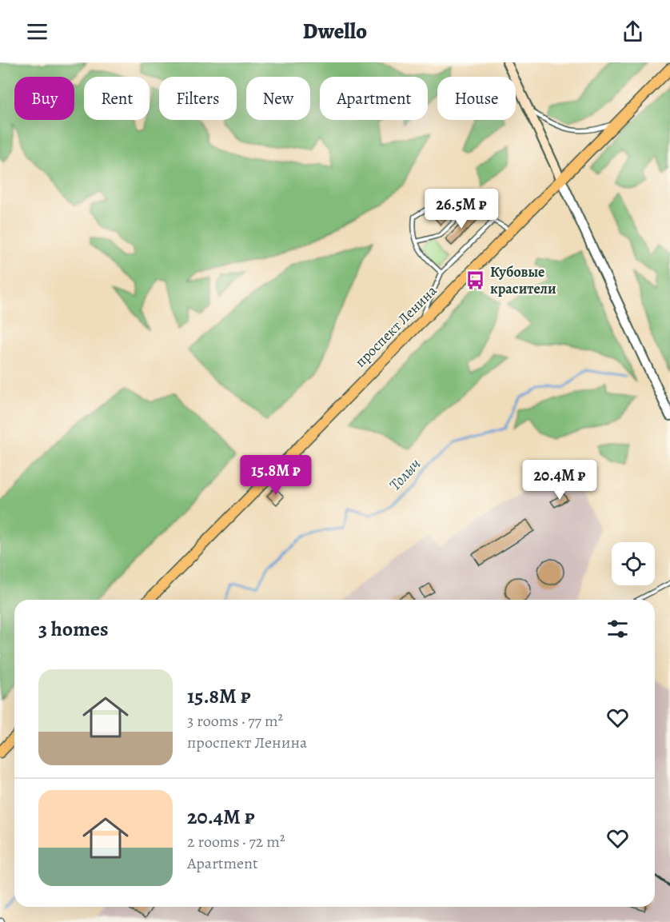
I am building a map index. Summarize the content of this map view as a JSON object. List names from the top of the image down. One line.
{"streets":{"main road":["проспект Ленина"]},"water":["Толыч"],"places":{"bus stop":["Кубовые красители"]},"page":{"header":"Dwello","chip":["Buy","Rent","Filters","New","Apartment","House"],"price":["26.5M ₽","15.8M ₽","20.4M ₽"],"heading":"3 homes","list":[{"name":"15.8M ₽","note":"3 rooms · 77 m² · проспект Ленина"},{"name":"20.4M ₽","note":"2 rooms · 72 m² · Apartment"}]}}
